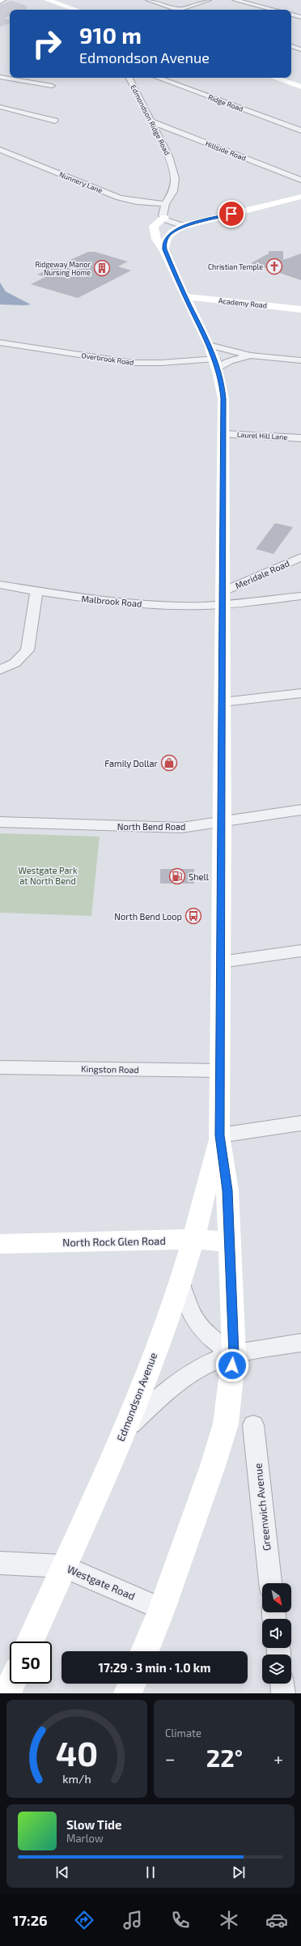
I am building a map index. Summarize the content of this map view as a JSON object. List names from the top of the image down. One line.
{"streets":{"main road":["Academy Road","North Rock Glen Road","Edmondson Avenue"],"street":["Ridge Road","Edmondson Ridge Road","Hillside Road","Nunnery Lane","Overbrook Road","Laurel Hill Lane","Meridale Road","Malbrook Road","North Bend Road","Kingston Road","Greenwich Avenue","Westgate Road"]},"crossings":[["Edmondson Ridge Road","Hillside Road"],["Edmondson Ridge Road","Nunnery Lane"],["Edmondson Ridge Road","Edmondson Avenue"],["Academy Road","Edmondson Avenue"],["Overbrook Road","Edmondson Avenue"],["Laurel Hill Lane","Edmondson Avenue"],["Meridale Road","Malbrook Road"],["Meridale Road","Edmondson Avenue"],["Malbrook Road","Edmondson Avenue"],["North Bend Road","Edmondson Avenue"],["Kingston Road","Edmondson Avenue"],["North Rock Glen Road","Edmondson Avenue"],["Edmondson Avenue","Westgate Road"]],"parks":["Westgate Park at North Bend"],"places":{"church":["Christian Temple"],"building":["Ridgeway Manor Nursing Home"],"shop":["Family Dollar"],"fuel station":["Shell"],"bus stop":["North Bend Loop"]},"north":"bottom right","page":{"turn":["910 m","Edmondson Avenue"],"limit":"50","trip":"17:29 · 3 min · 1.0 km","tile":"Climate","heat":["−","22°","+"],"song":["Slow Tide","Marlow"],"tabs":"17:26","gauge":["40","km/h"]}}
